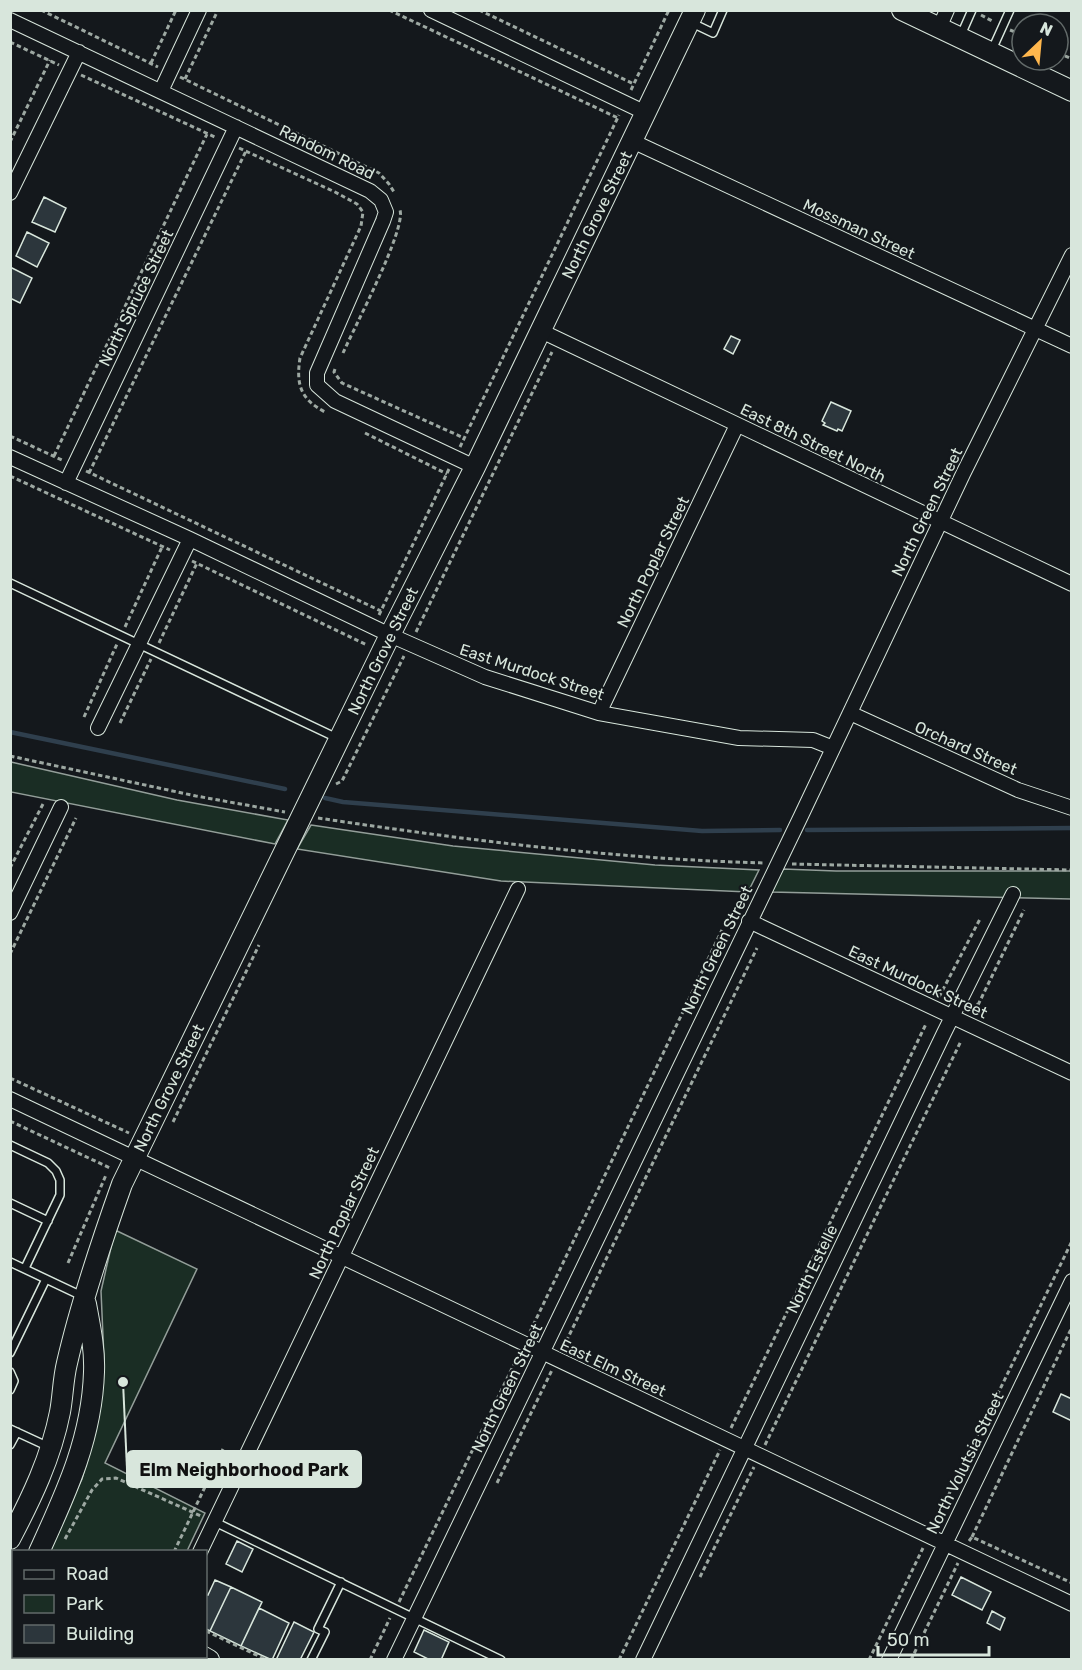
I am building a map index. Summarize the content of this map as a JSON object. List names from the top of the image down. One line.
{"streets":{"street":["Random Road","North Grove Street","Mossman Street","North Spruce Street","East 8th Street North","North Green Street","North Poplar Street","East Murdock Street","Orchard Street","North Estelle","East Elm Street","North Volutsia Street"]},"crossings":[["Random Road","North Grove Street"],["Random Road","North Spruce Street"],["North Grove Street","Mossman Street"],["North Grove Street","East 8th Street North"],["North Grove Street","East Murdock Street"],["North Grove Street","East Elm Street"],["Mossman Street","North Green Street"],["North Spruce Street","East Murdock Street"],["East 8th Street North","North Green Street"],["East 8th Street North","North Poplar Street"],["North Green Street","East Murdock Street"],["North Green Street","Orchard Street"],["North Green Street","East Elm Street"],["North Poplar Street","East Murdock Street"],["North Poplar Street","East Elm Street"],["East Murdock Street","North Estelle"],["North Estelle","East Elm Street"],["East Elm Street","North Volutsia Street"]],"places":["Elm Neighborhood Park"],"legend":["Road","Park","Building"],"scale_bar":"50 m","north":"top right"}
